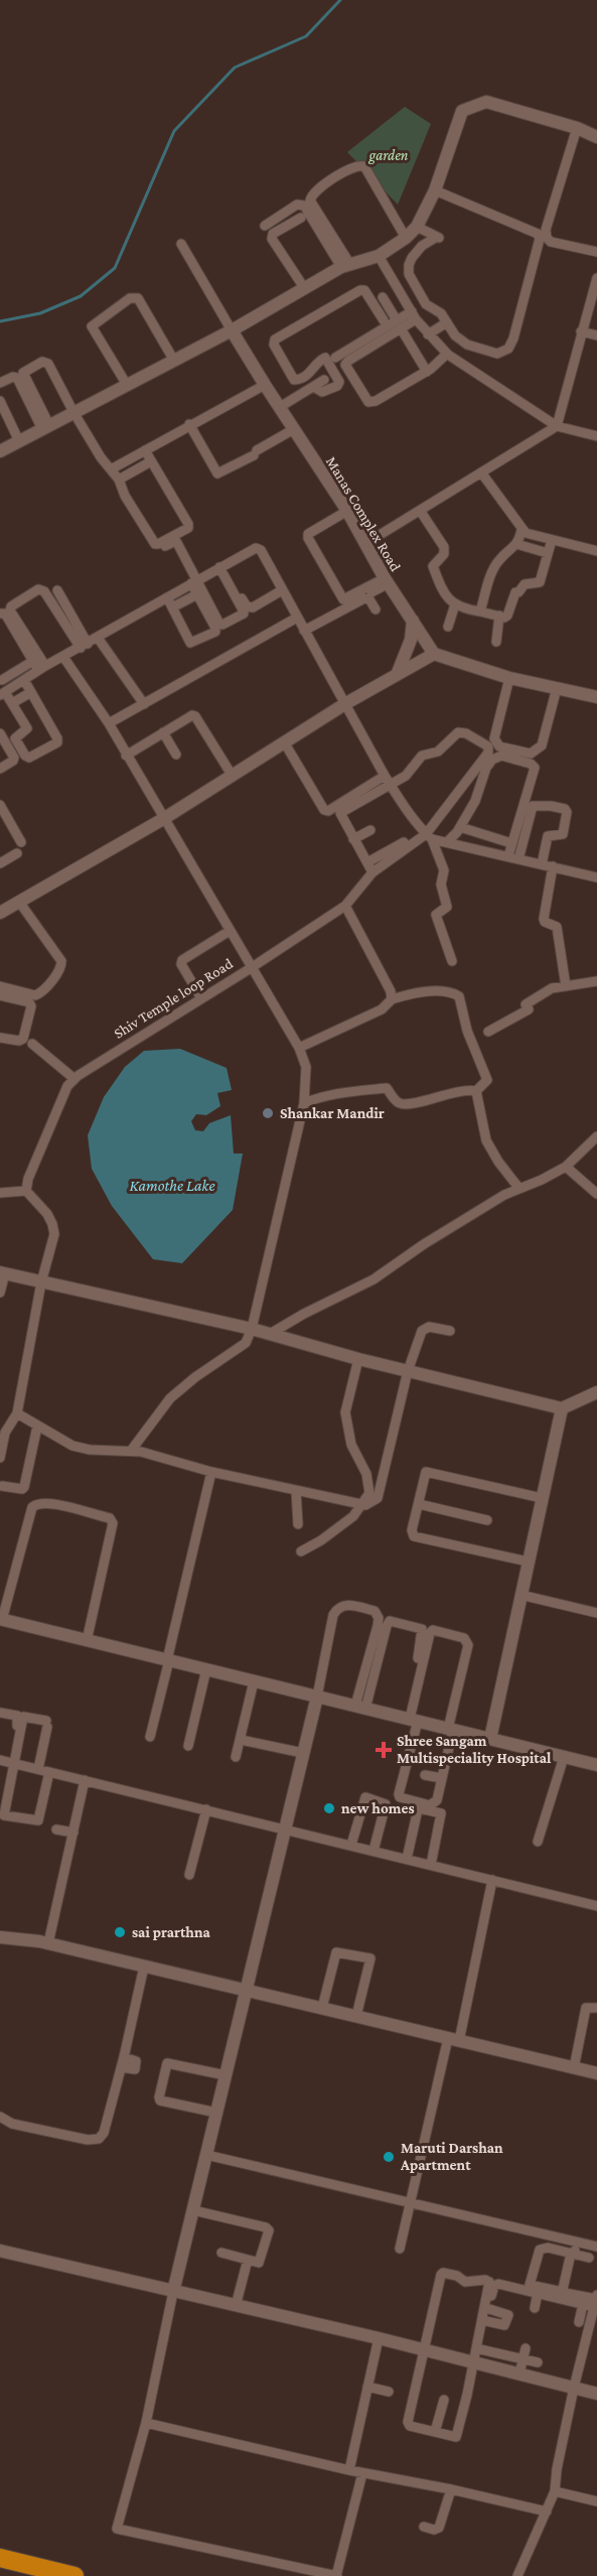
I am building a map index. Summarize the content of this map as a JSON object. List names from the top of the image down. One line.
{"streets":{"street":["Manas Complex Road","Shiv Temple loop Road"]},"water":["Kamothe Lake"],"parks":["garden"],"places":{"other":["Shankar Mandir","new homes","sai prarthna","Maruti Darshan Apartment"],"health":["Shree Sangam Multispeciality Hospital"]}}
